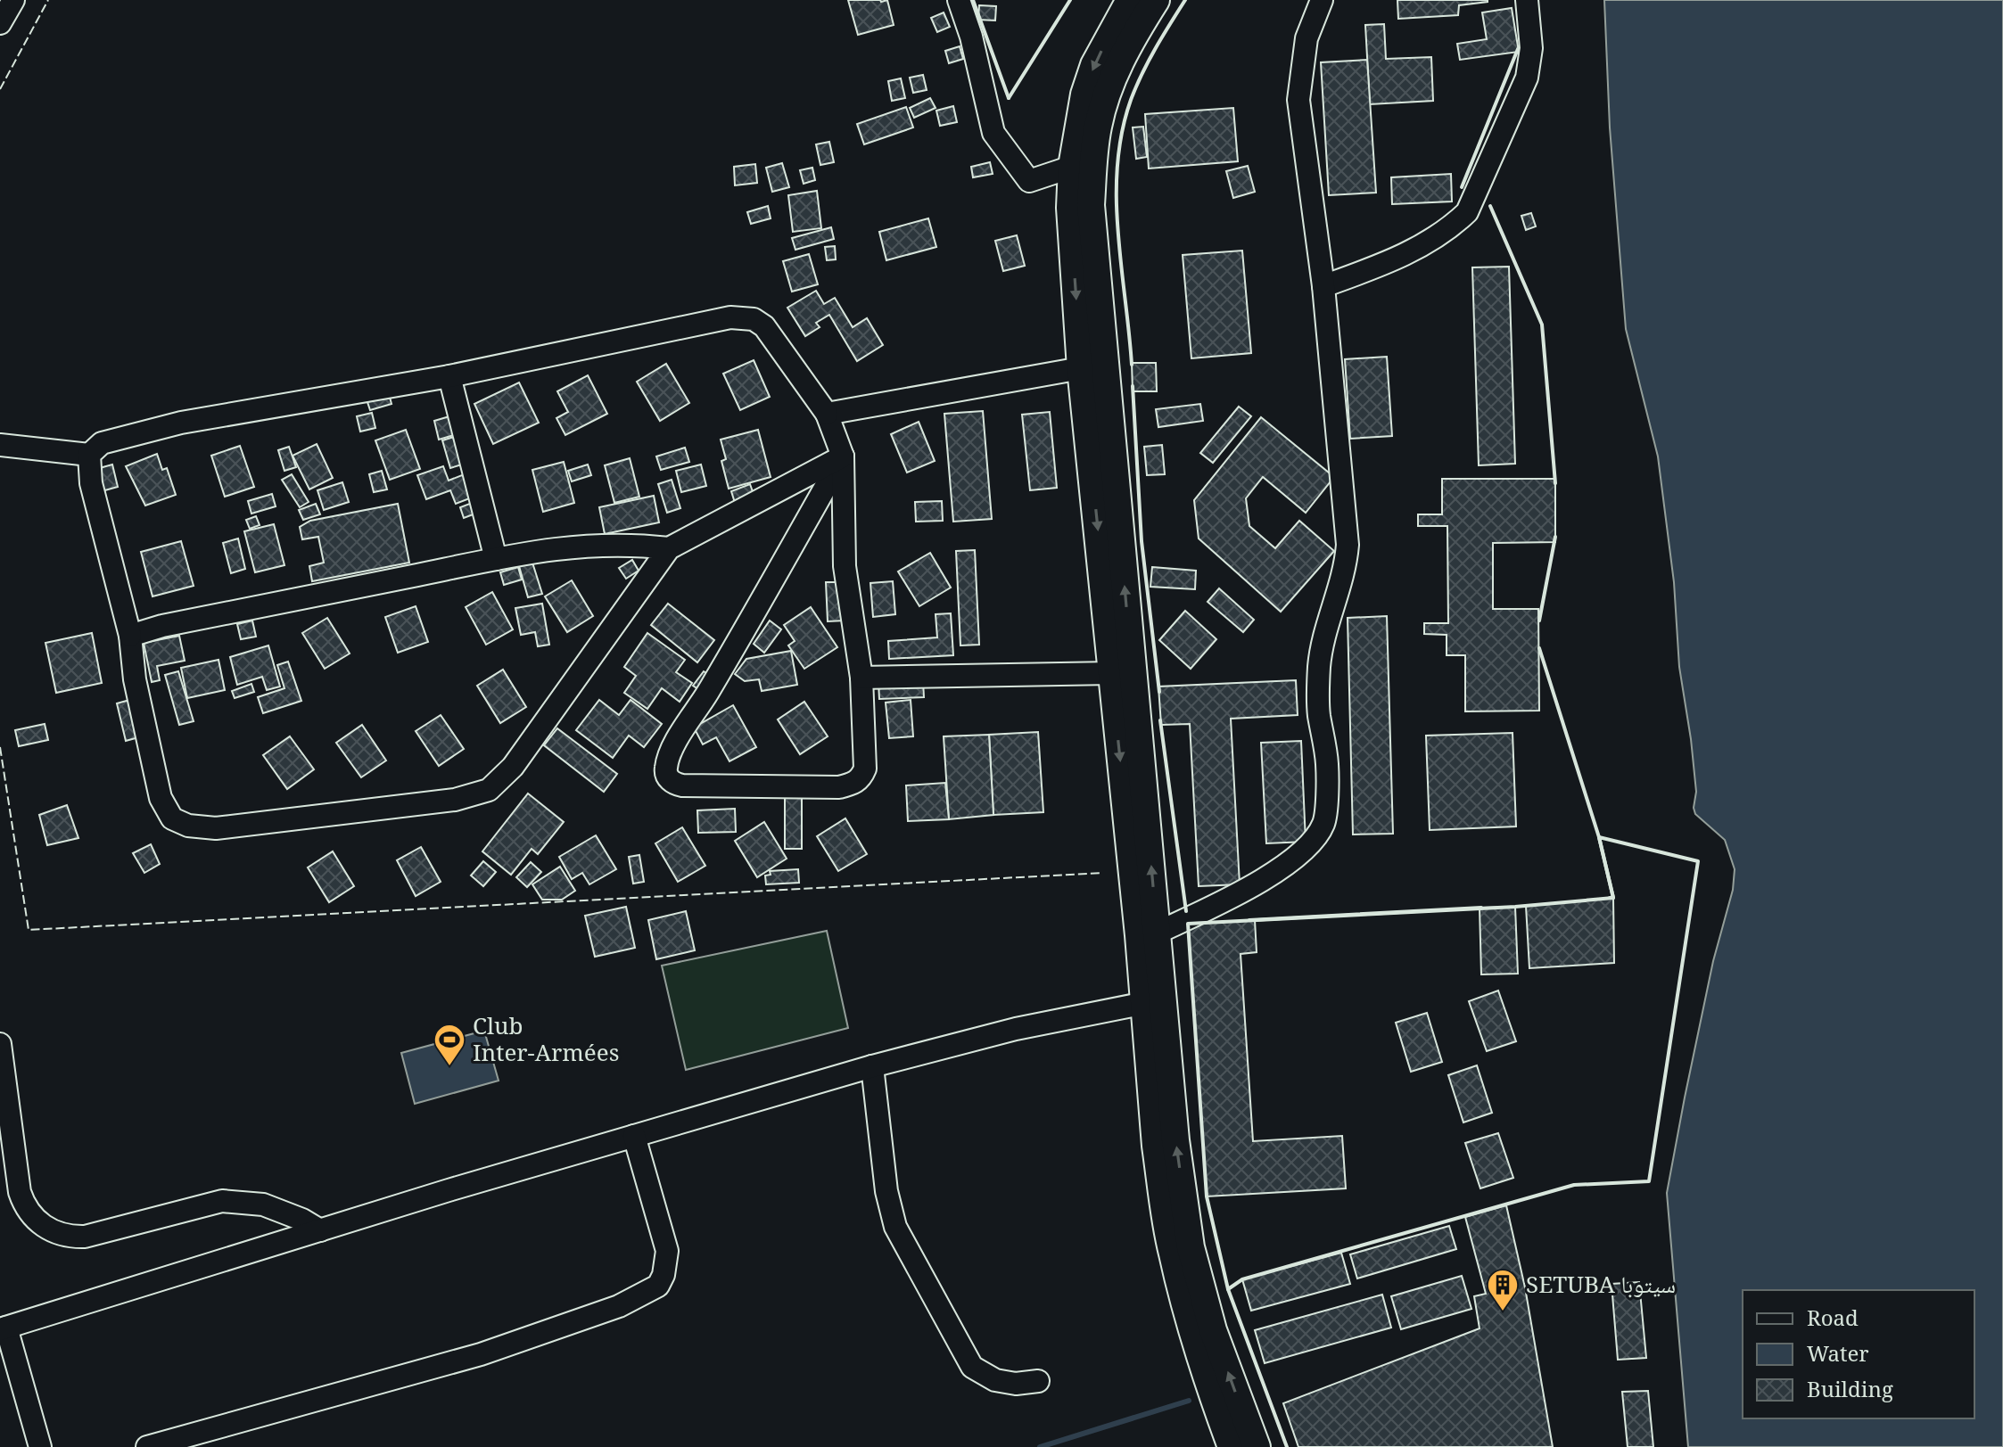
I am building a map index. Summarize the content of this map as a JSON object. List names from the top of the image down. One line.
{"places":{"sports":["Club Inter-Armées"],"building":["SETUBA سيتوبا"]},"legend":["Road","Water","Building"]}
